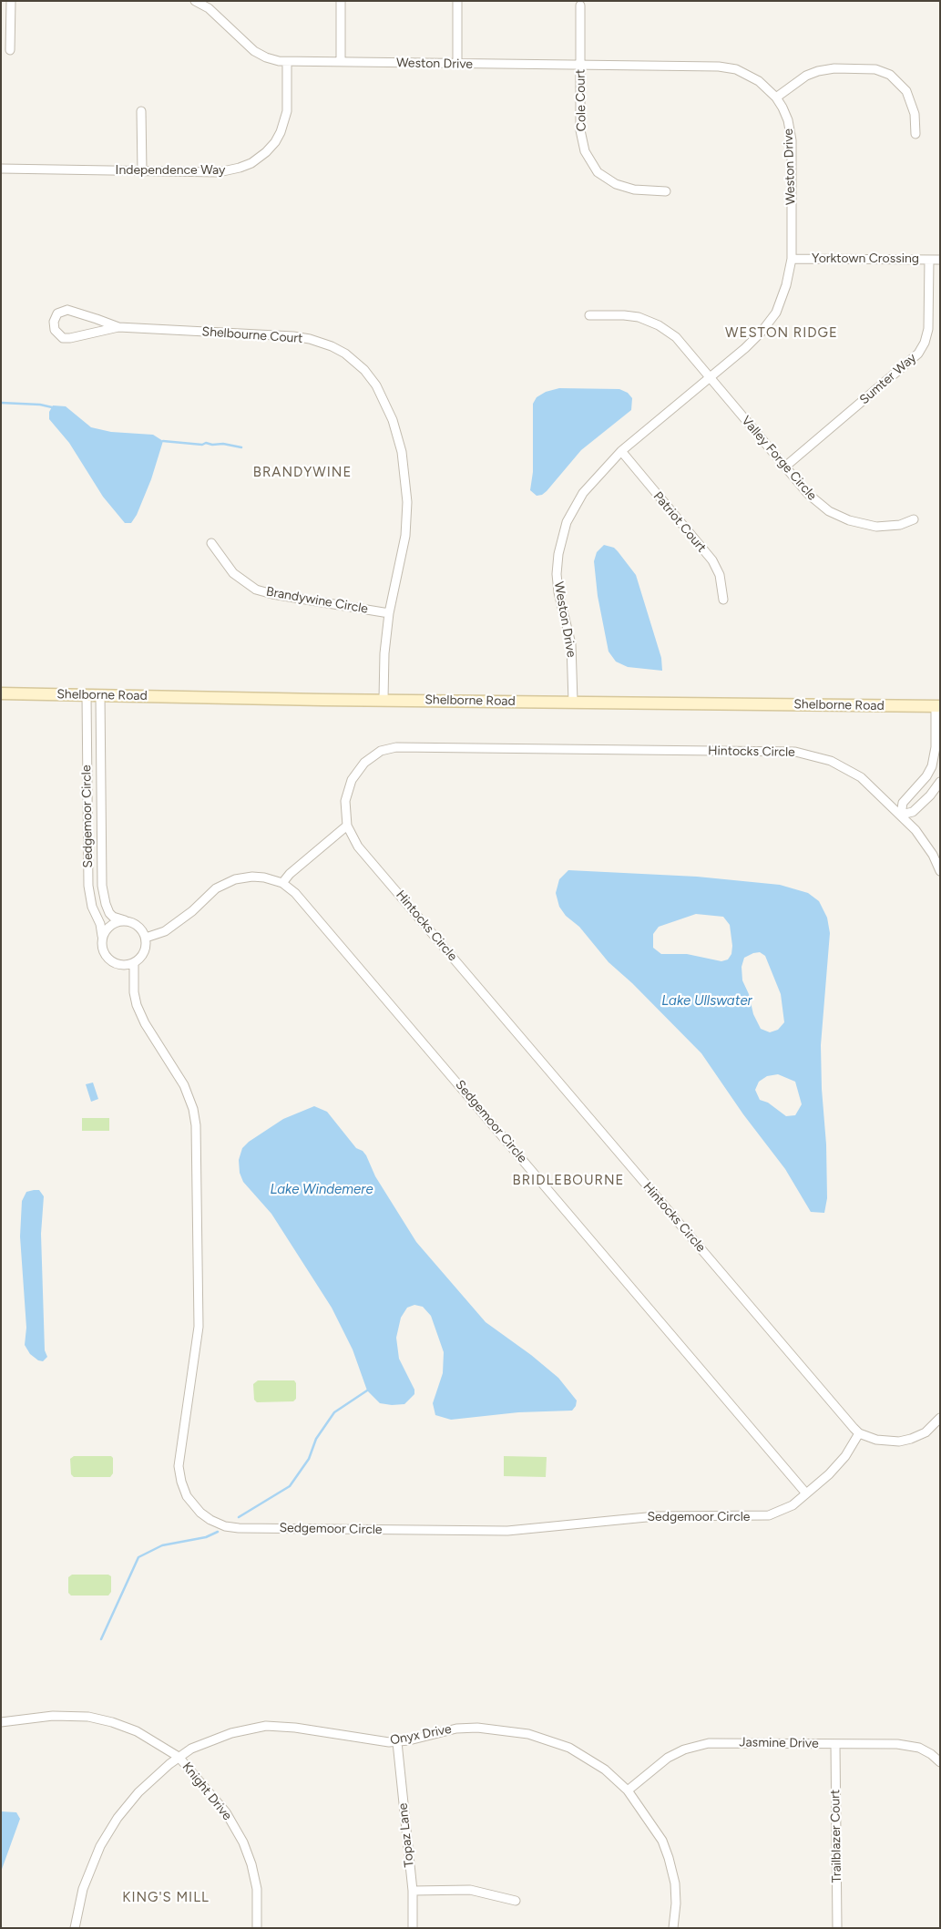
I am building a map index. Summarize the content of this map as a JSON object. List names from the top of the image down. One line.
{"streets":{"street":["Weston Drive","Cole Court","Independence Way","Yorktown Crossing","Shelbourne Court","Sumter Way","Valley Forge Circle","Patriot Court","Brandywine Circle","Shelborne Road","Hintocks Circle","Sedgemoor Circle","Onyx Drive","Jasmine Drive","Knight Drive","Topaz Lane","Trailblazer Court"]},"crossings":[["Weston Drive","Cole Court"],["Weston Drive","Independence Way"],["Weston Drive","Yorktown Crossing"],["Weston Drive","Valley Forge Circle"],["Weston Drive","Patriot Court"],["Weston Drive","Shelborne Road"],["Yorktown Crossing","Sumter Way"],["Shelbourne Court","Brandywine Circle"],["Shelbourne Court","Shelborne Road"],["Sumter Way","Valley Forge Circle"],["Shelborne Road","Sedgemoor Circle"],["Onyx Drive","Jasmine Drive"],["Onyx Drive","Knight Drive"],["Onyx Drive","Topaz Lane"],["Jasmine Drive","Trailblazer Court"]],"districts":["WESTON RIDGE","BRANDYWINE","BRIDLEBOURNE","KING'S MILL"],"water":["Lake Ullswater","Lake Windemere"]}
